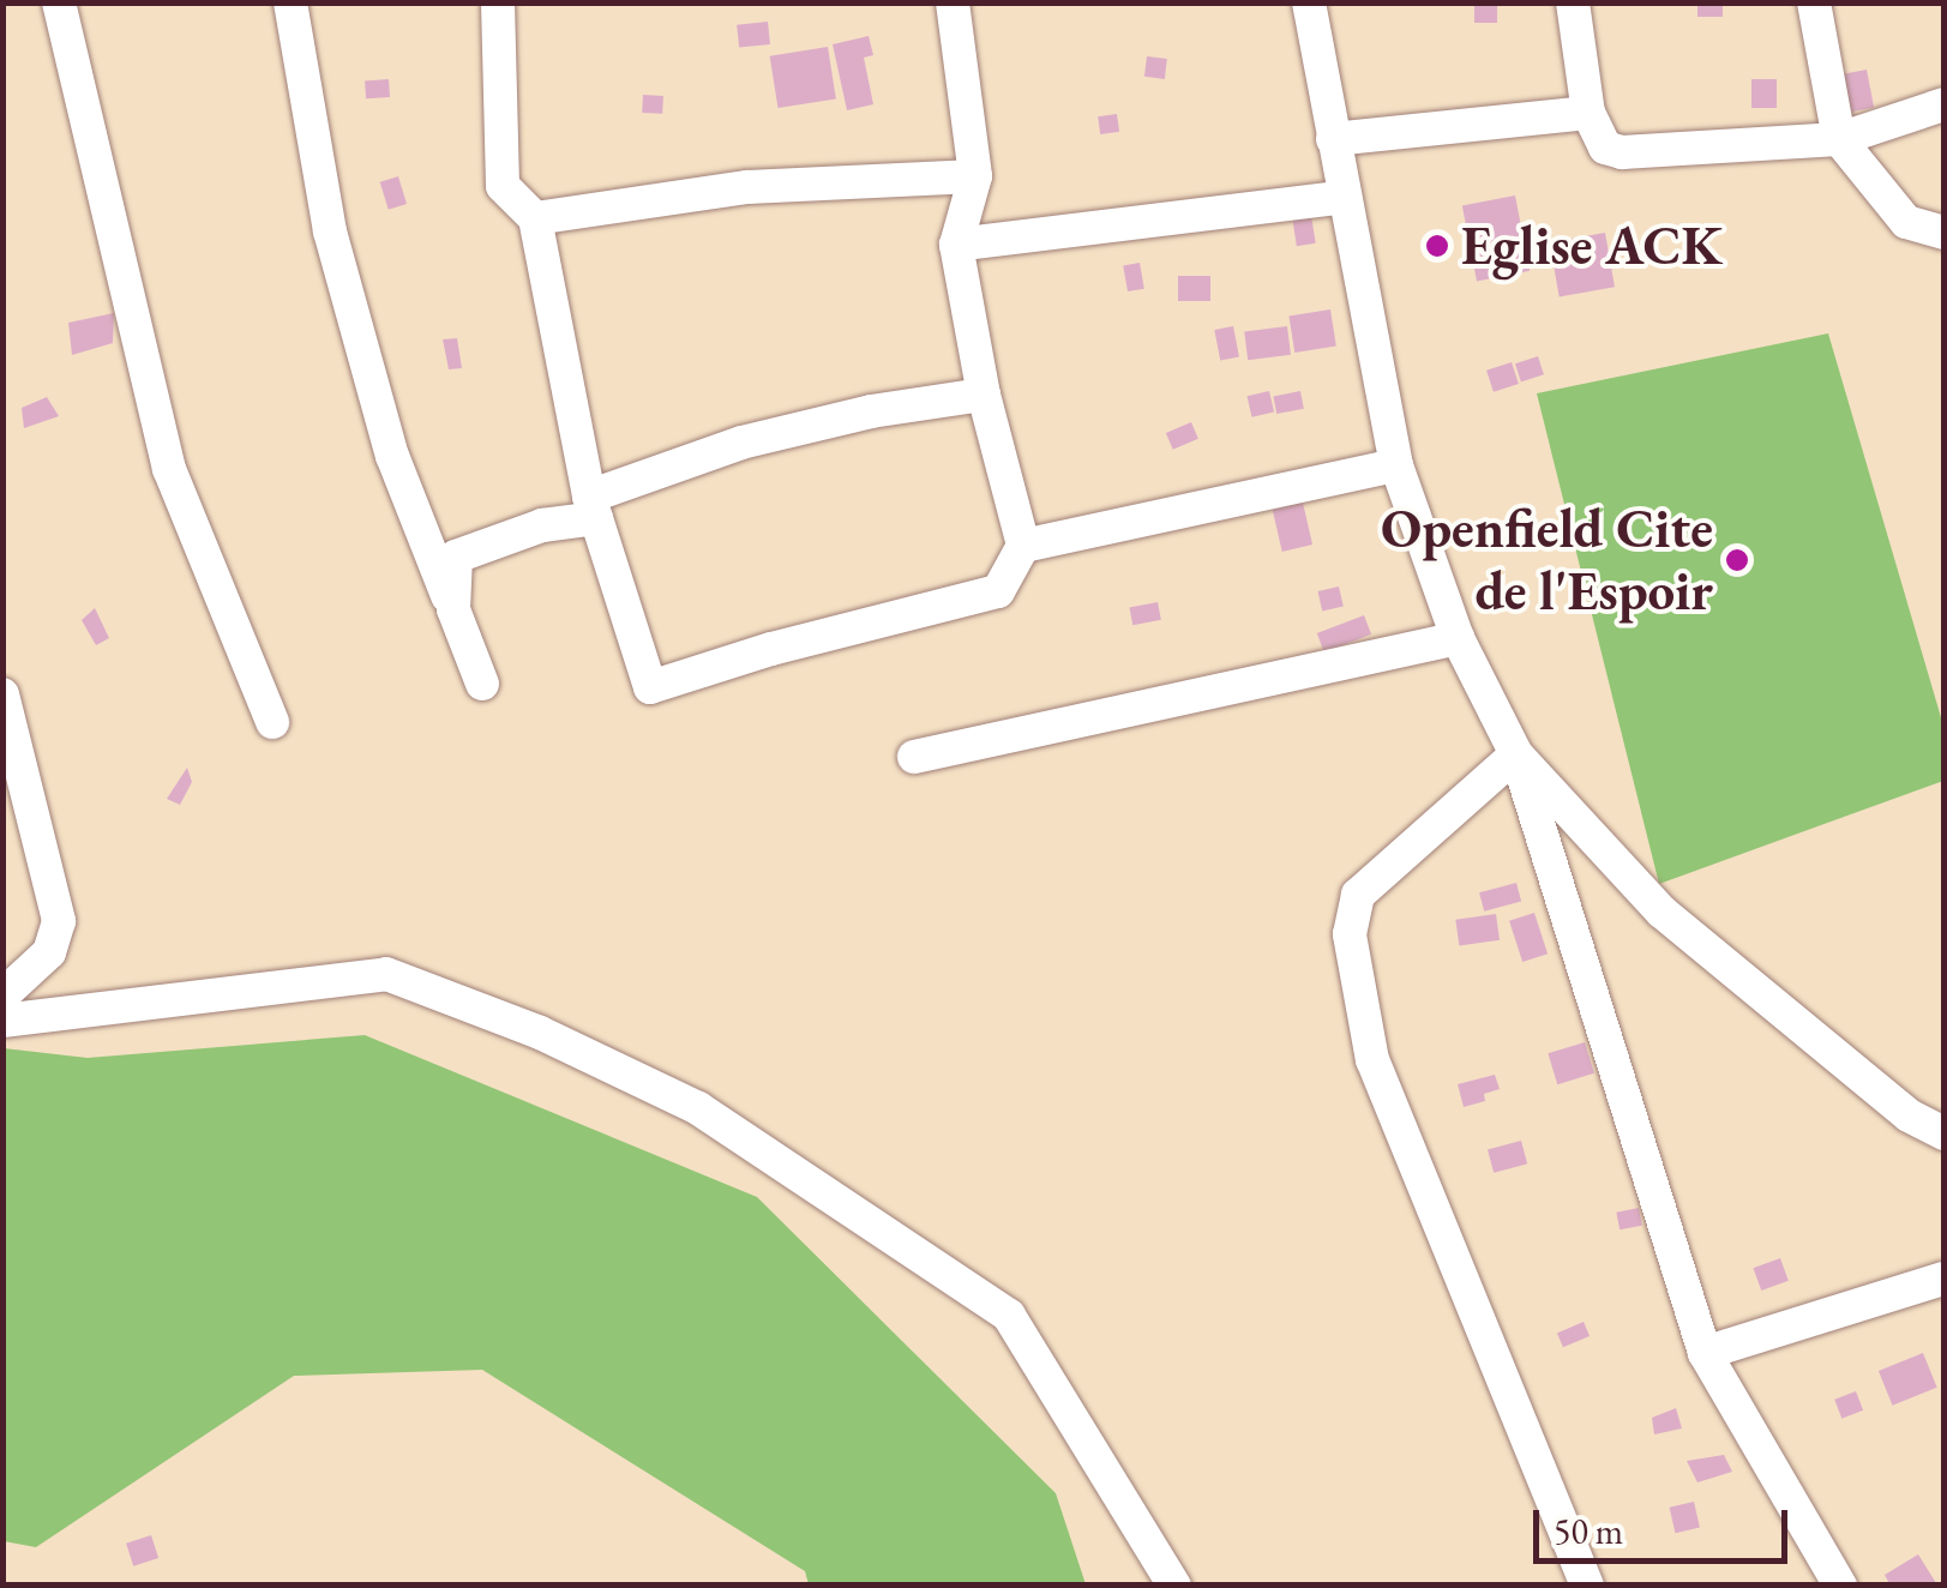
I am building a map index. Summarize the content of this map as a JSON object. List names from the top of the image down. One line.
{"places":["Eglise ACK","Openfield Cite de l'Espoir"],"scale_bar":"50 m"}
